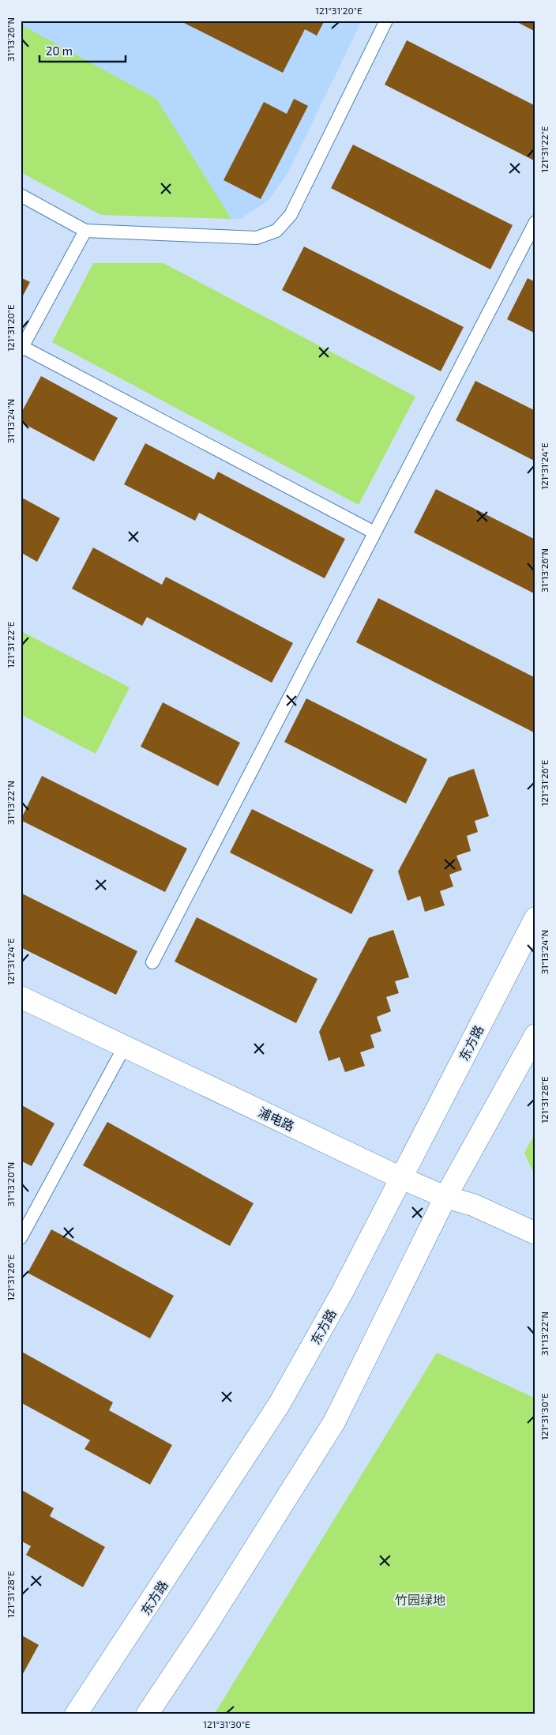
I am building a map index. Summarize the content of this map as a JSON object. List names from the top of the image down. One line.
{"streets":{"main road":["东方路","浦电路"]},"crossings":[["东方路","浦电路"]],"parks":["竹园绿地"],"scale_bar":"20 m","coordinates":["121°31'20\"E","31°13'26\"N","121°31'22\"E","31°13'24\"N","121°31'24\"E","121°31'26\"E","31°13'22\"N","121°31'28\"E","31°13'20\"N","121°31'30\"E"]}
